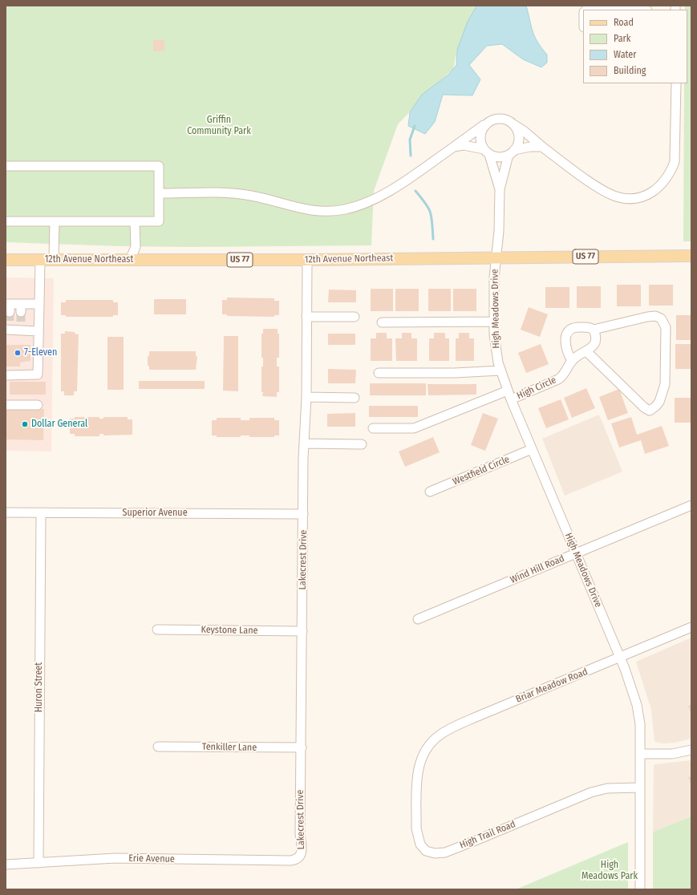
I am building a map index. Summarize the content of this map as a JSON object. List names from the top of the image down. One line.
{"streets":{"main road":["US 77","12th Avenue Northeast"],"street":["High Meadows Drive","High Circle","Westfield Circle","Superior Avenue","Lakecrest Drive","Wind Hill Road","Keystone Lane","Briar Meadow Road","Huron Street","Tenkiller Lane","High Trail Road","Erie Avenue"]},"crossings":[["12th Avenue Northeast","High Meadows Drive"],["12th Avenue Northeast","Lakecrest Drive"],["High Meadows Drive","High Circle"],["High Meadows Drive","Westfield Circle"],["High Meadows Drive","Wind Hill Road"],["High Meadows Drive","Briar Meadow Road"],["High Meadows Drive","High Trail Road"],["Superior Avenue","Lakecrest Drive"],["Superior Avenue","Huron Street"],["Lakecrest Drive","Keystone Lane"],["Lakecrest Drive","Tenkiller Lane"],["Lakecrest Drive","Erie Avenue"],["Briar Meadow Road","High Trail Road"],["Huron Street","Erie Avenue"]],"parks":["Griffin Community Park","High Meadows Park"],"places":["7-Eleven","Dollar General"],"legend":["Road","Park","Water","Building"]}
